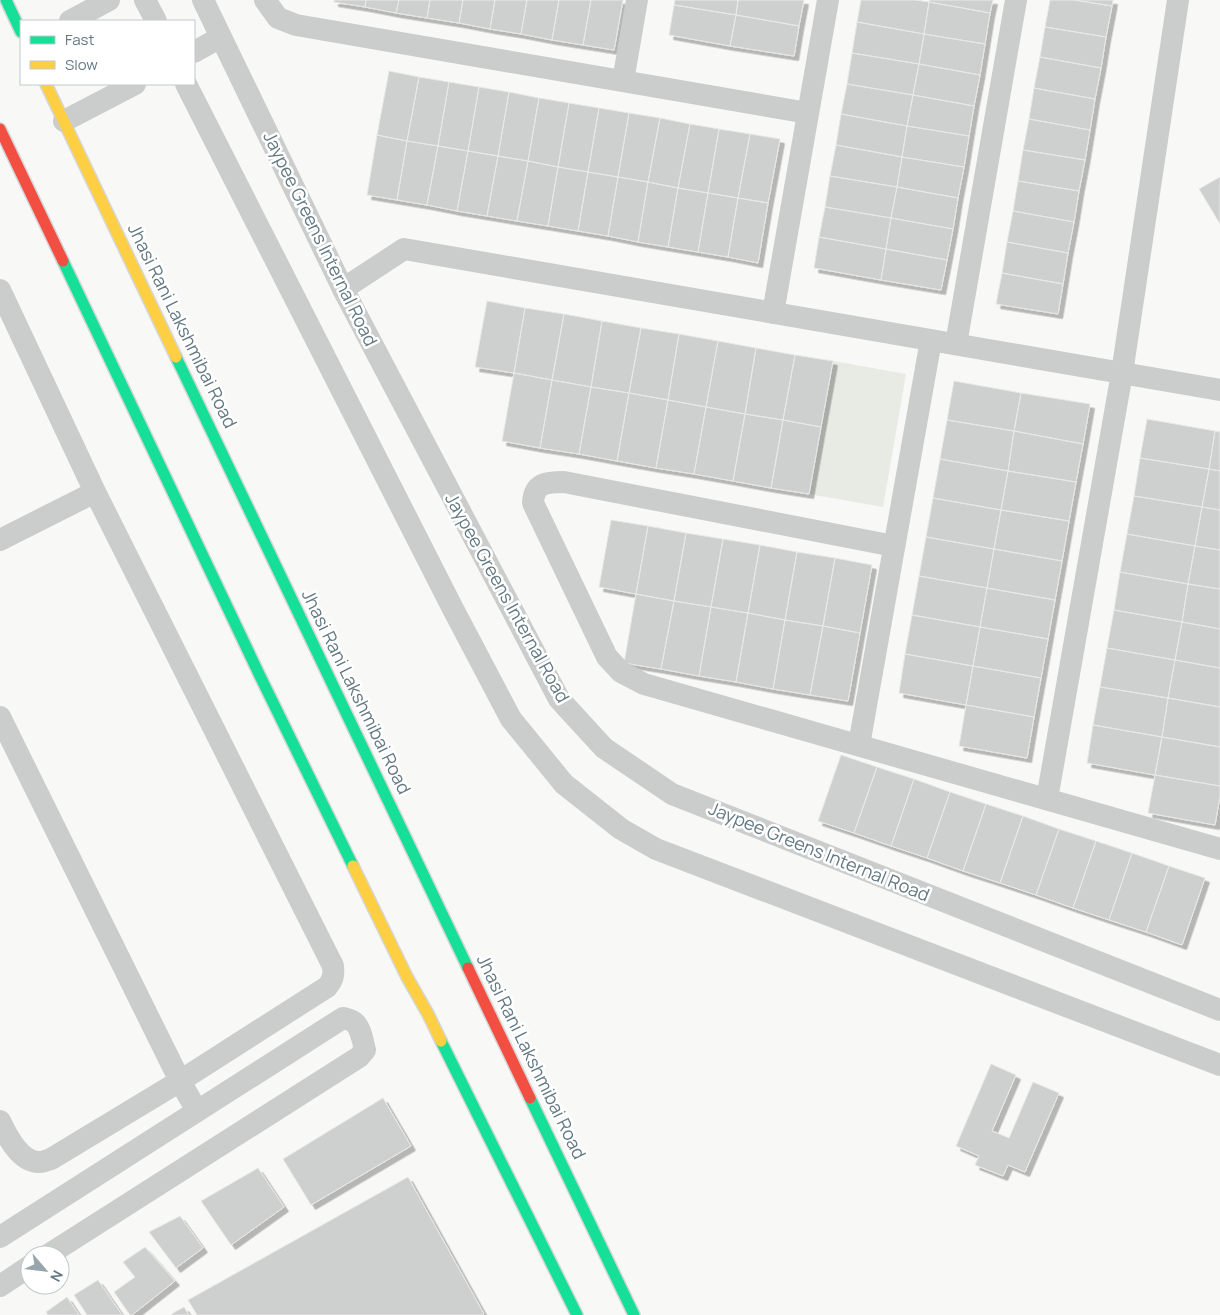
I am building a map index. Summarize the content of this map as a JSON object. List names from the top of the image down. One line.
{"streets":{"main road":["Jhasi Rani Lakshmibai Road"],"street":["Jaypee Greens Internal Road"]},"legend":["Fast","Slow"],"north":"bottom right"}
